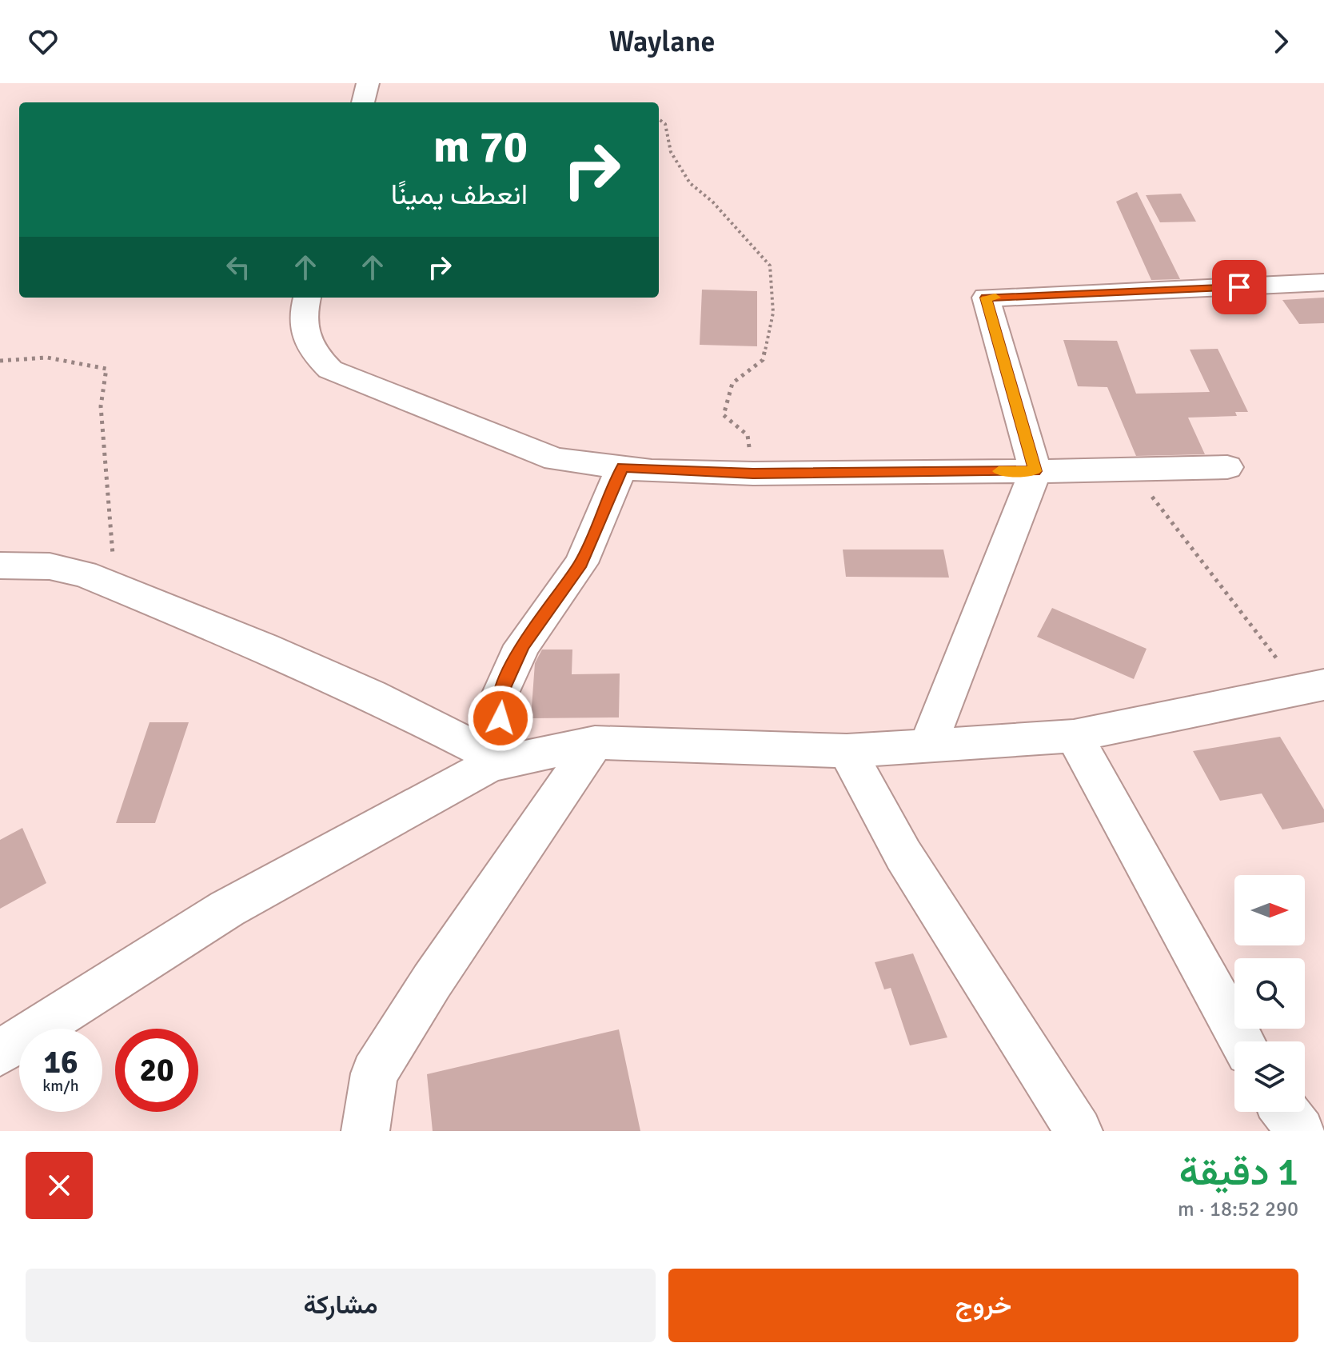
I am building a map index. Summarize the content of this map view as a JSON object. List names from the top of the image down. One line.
{"north":"right","page":{"header":"Waylane","turn":["70 m","انعطف يمينًا"],"speed":"16 km/h","limit":"20","heading":["1 دقيقة","290 m · 18:52"],"buttons":["خروج","مشاركة"]}}
